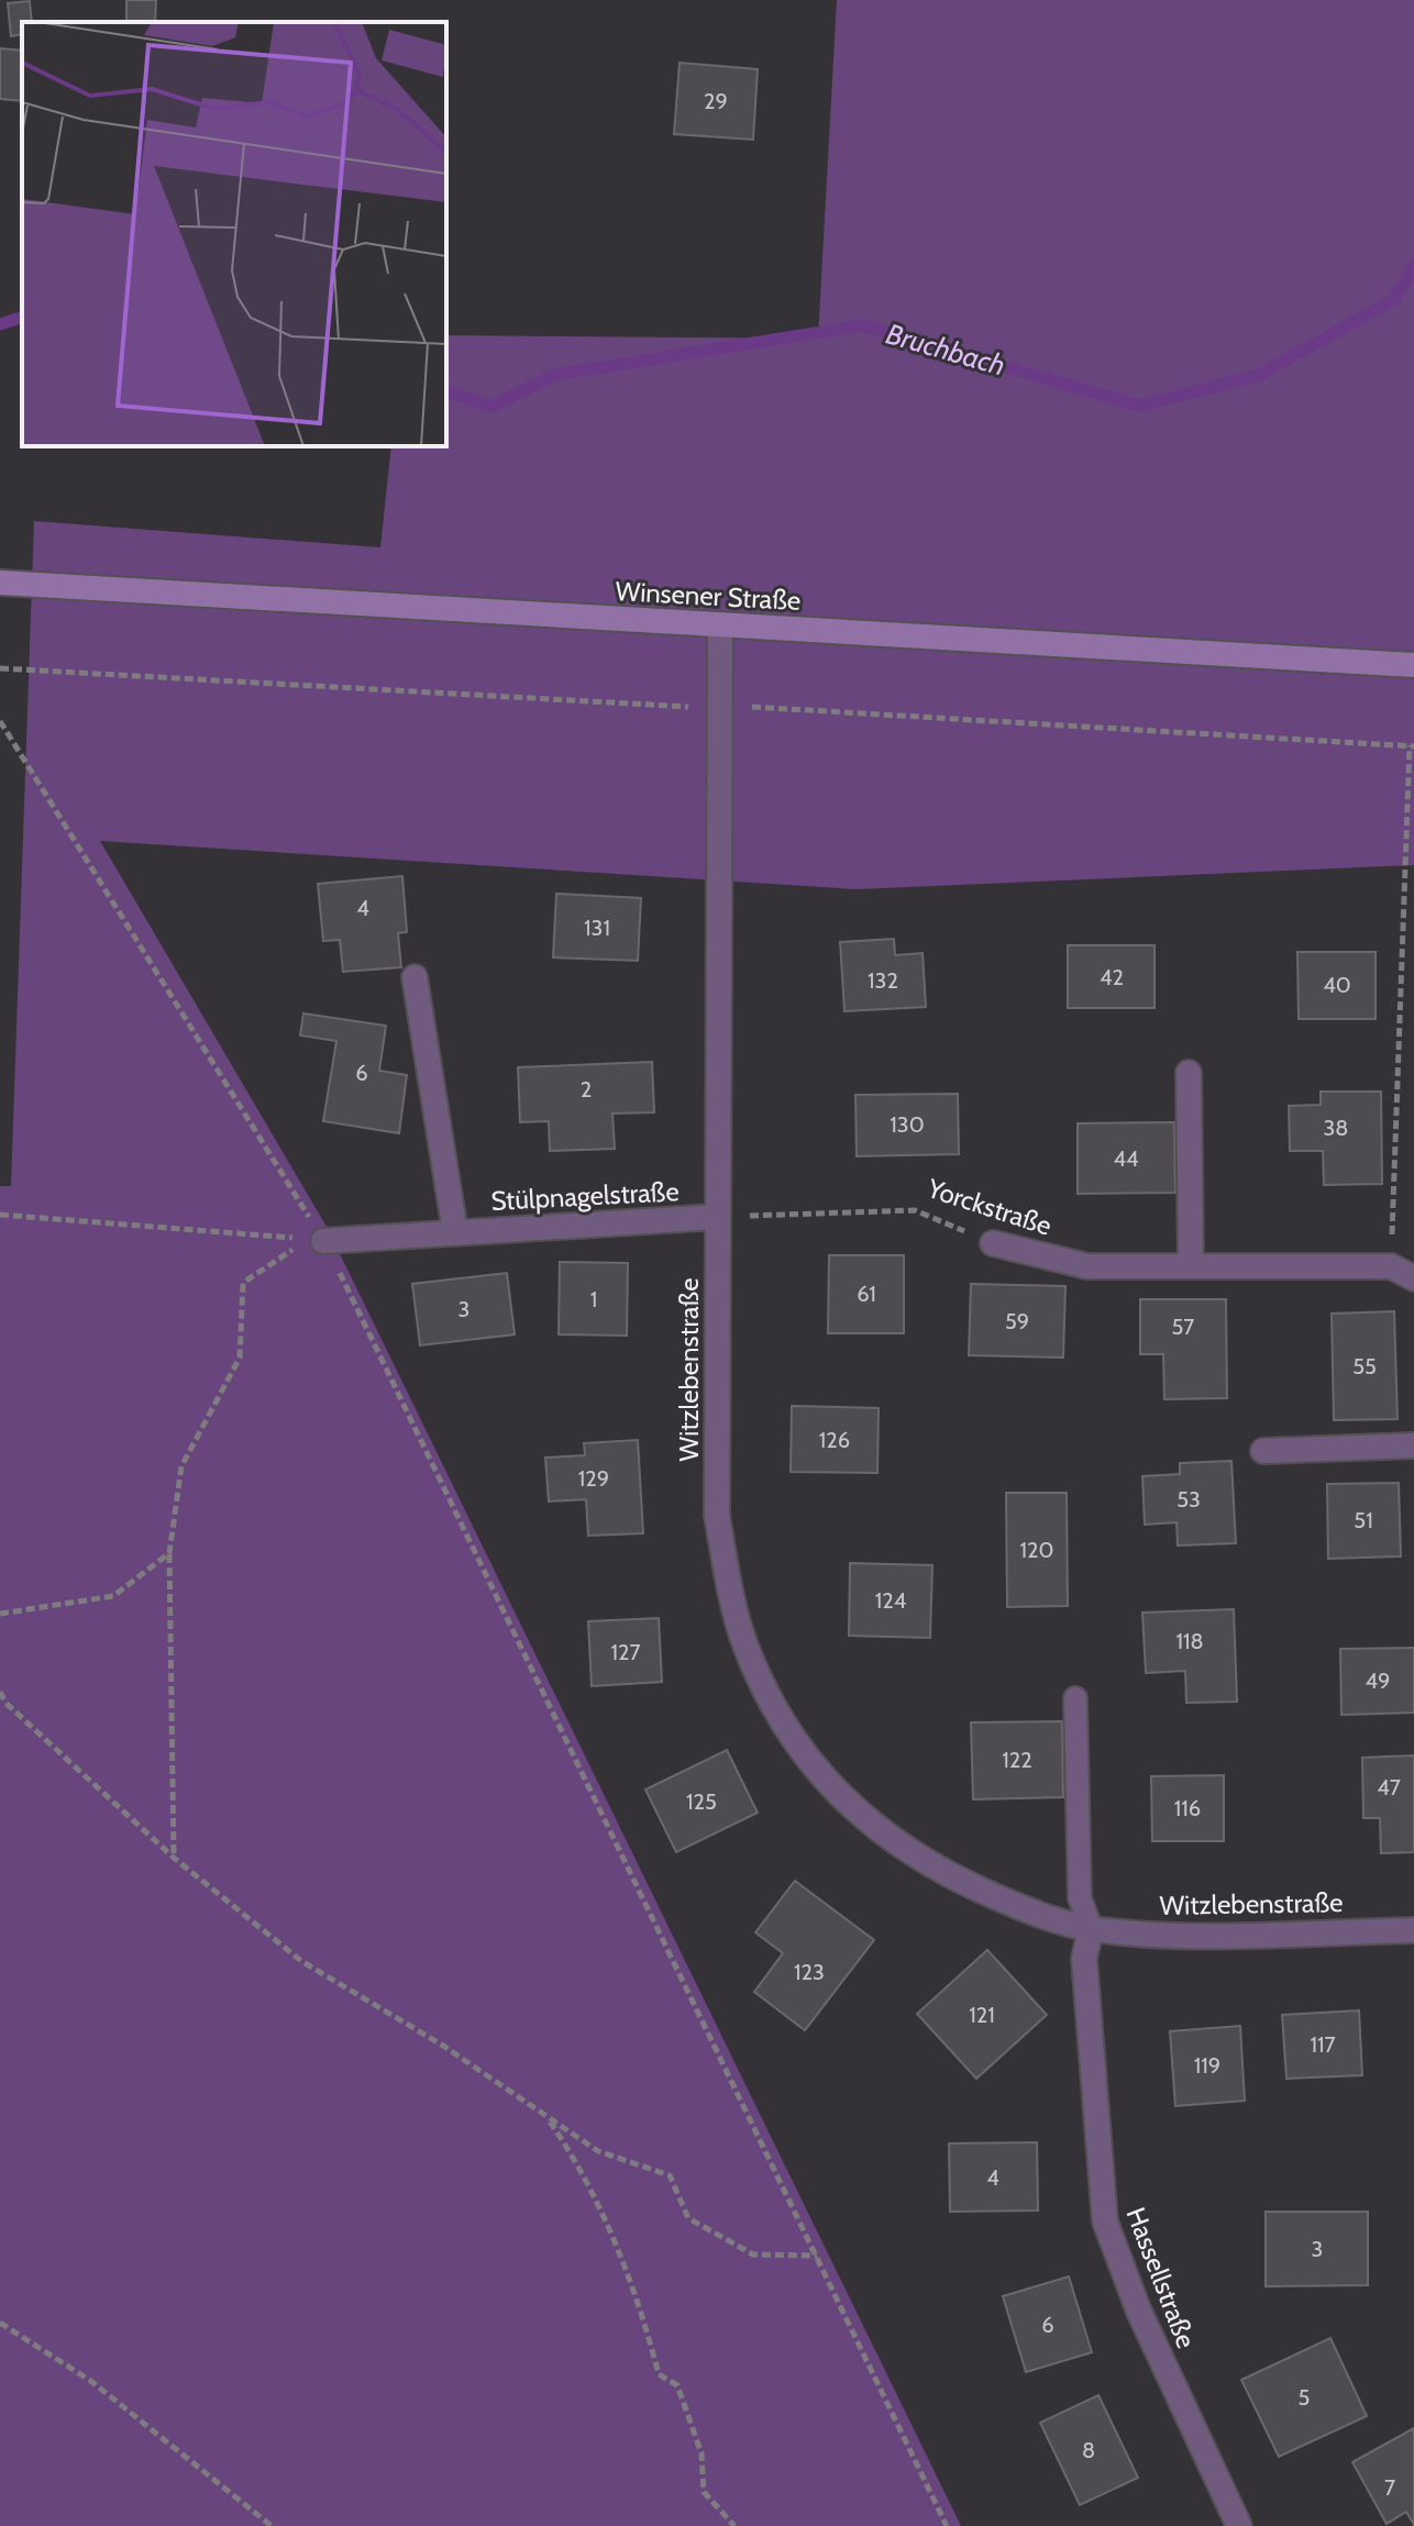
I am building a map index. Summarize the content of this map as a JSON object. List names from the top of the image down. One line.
{"streets":{"main road":["Winsener Straße"],"street":["Stülpnagelstraße","Yorckstraße","Witzlebenstraße","Hassellstraße"]},"crossings":[["Winsener Straße","Witzlebenstraße"],["Stülpnagelstraße","Yorckstraße"],["Stülpnagelstraße","Witzlebenstraße"],["Yorckstraße","Witzlebenstraße"],["Witzlebenstraße","Hassellstraße"]],"water":["Bruchbach"],"house_numbers":["29","4","131","42","132","40","6","2","130","38","44","61","1","3","59","57","55","126","129","53","51","120","124","118","127","49","122","47","125","116","123","121","117","119","4","3","6","5","8","7"]}
